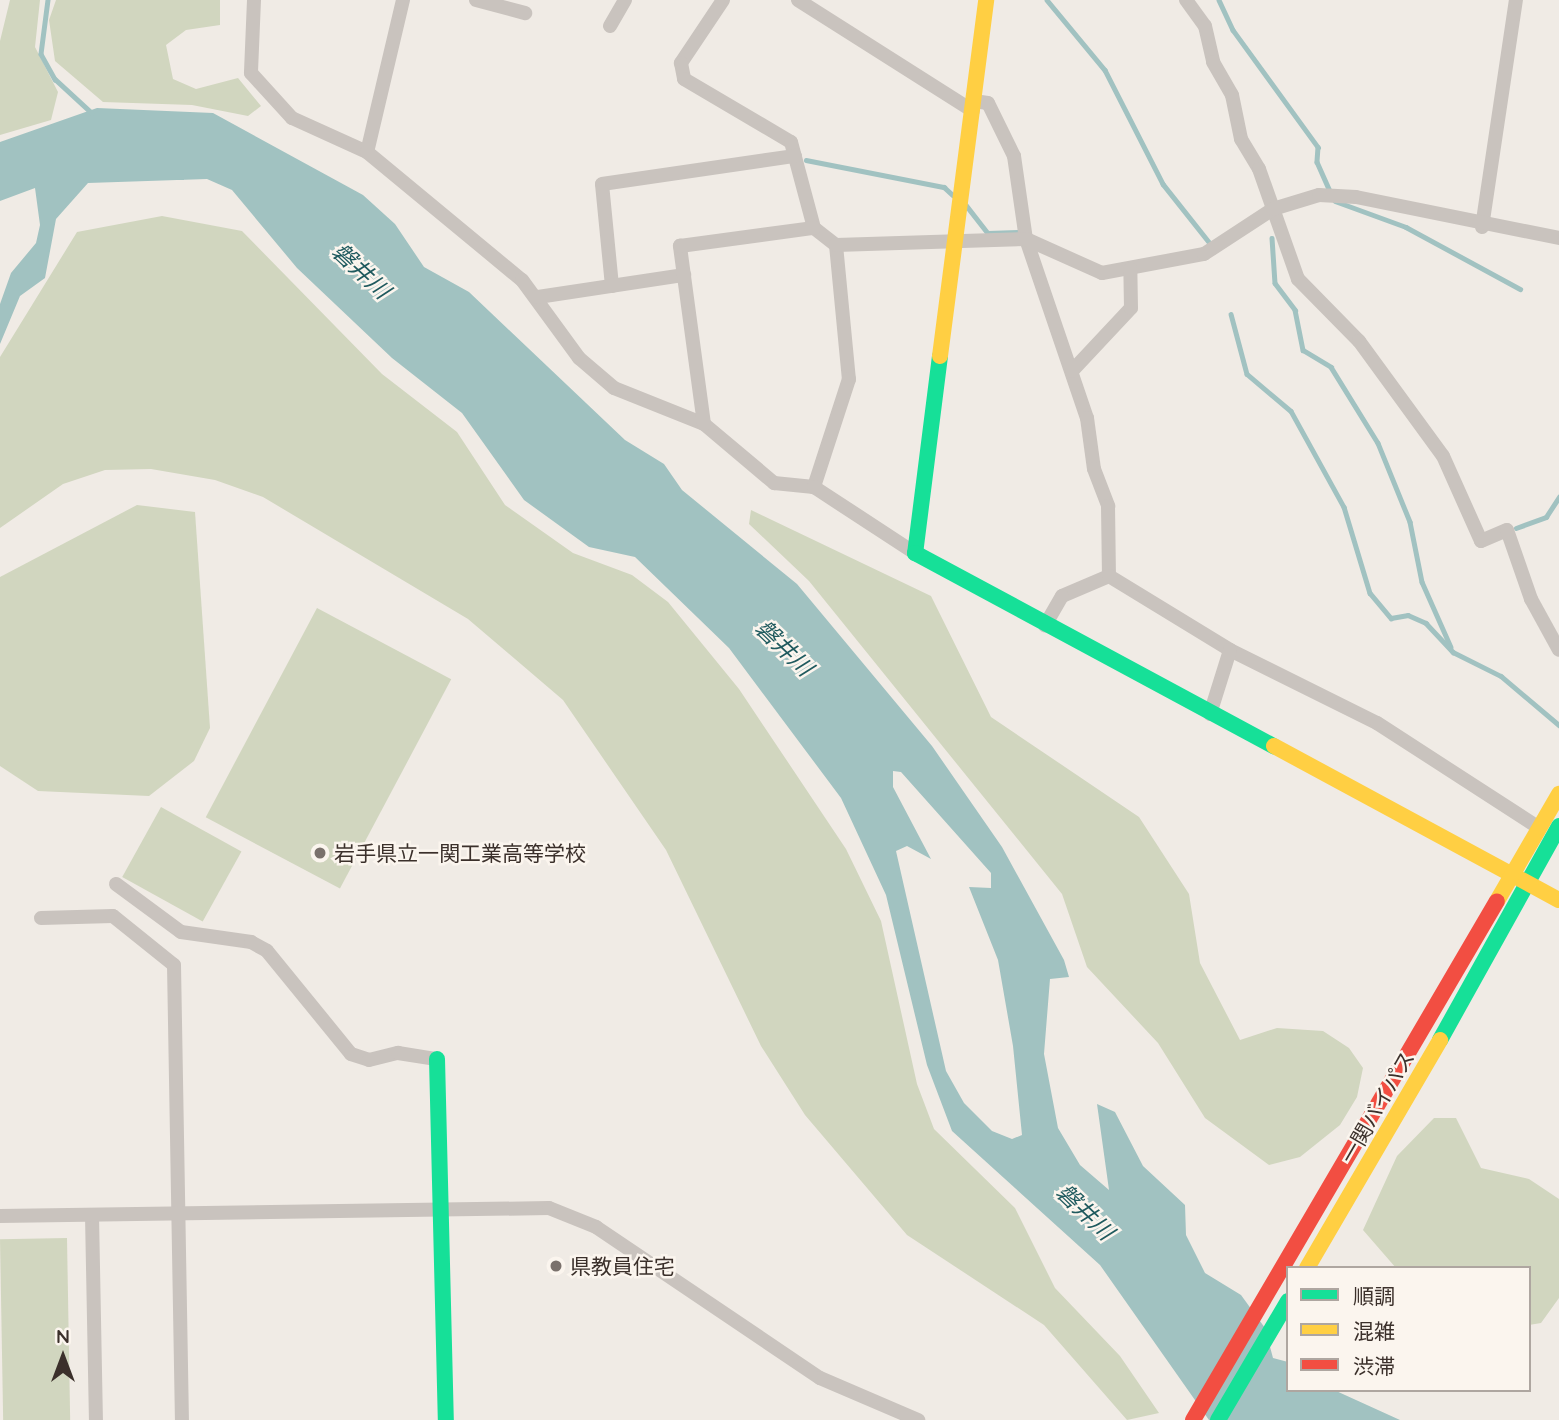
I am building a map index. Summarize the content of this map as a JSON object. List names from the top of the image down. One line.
{"streets":{"main road":["一関バイパス"]},"water":["磐井川"],"places":["岩手県立一関工業高等学校","県教員住宅"],"legend":["順調","混雑","渋滞"],"north":"top"}
